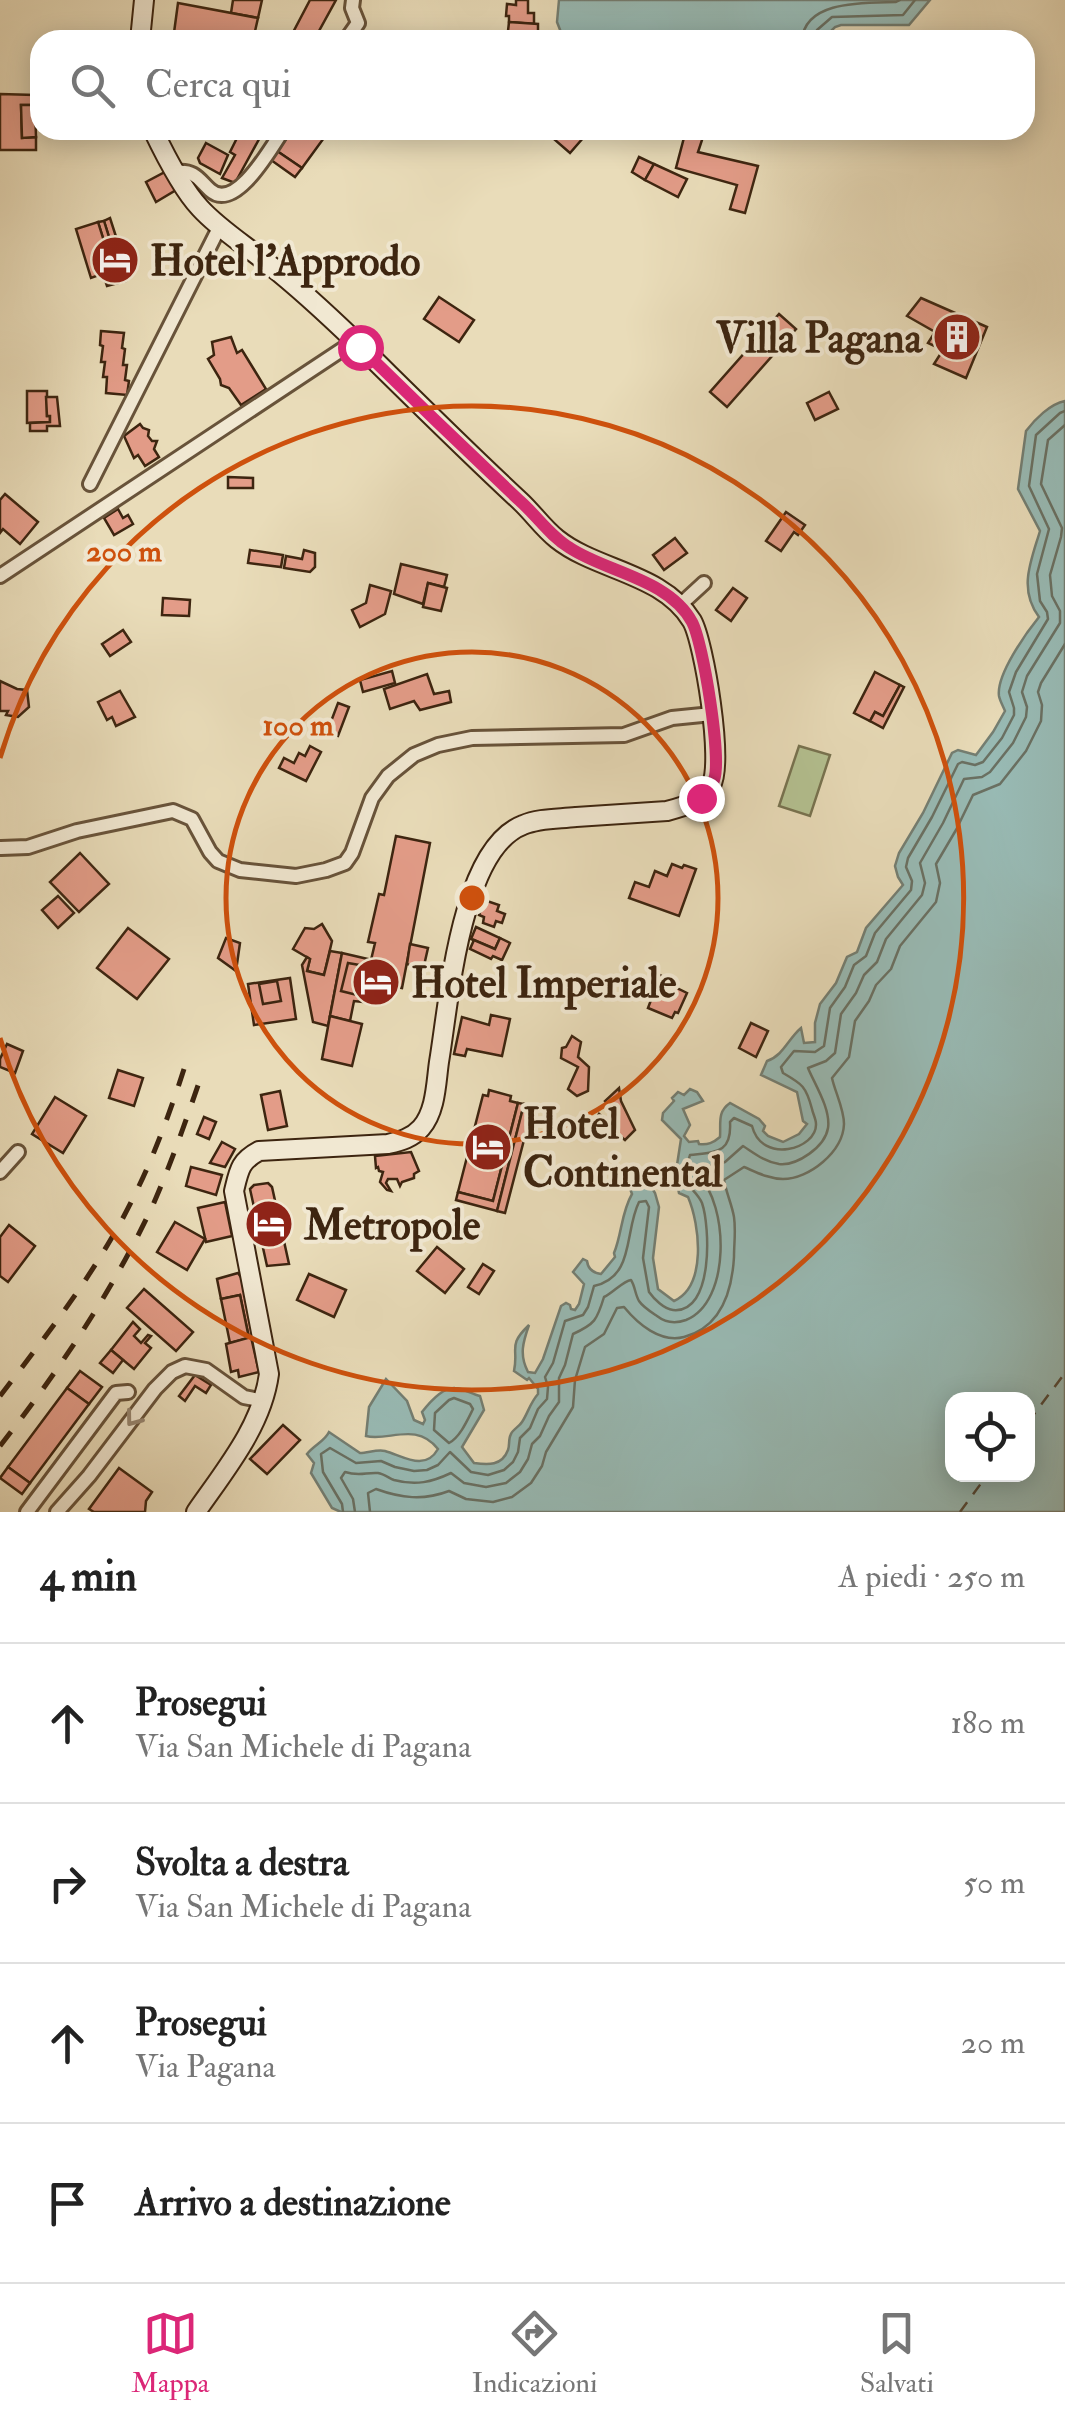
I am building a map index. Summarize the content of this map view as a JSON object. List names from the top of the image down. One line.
{"places":{"hotel":["Hotel l'Approdo","Hotel Imperiale","Hotel Continental","Metropole"],"building":["Villa Pagana"]},"page":{"search":"Cerca qui","heading":["4 min","A piedi · 250 m"],"list":[["Prosegui","Via San Michele di Pagana","180 m"],["Svolta a destra","Via San Michele di Pagana","50 m"],["Prosegui","Via Pagana","20 m"],"Arrivo a destinazione"],"nav":["Mappa","Indicazioni","Salvati"]},"rings":["200 m","100 m"]}
